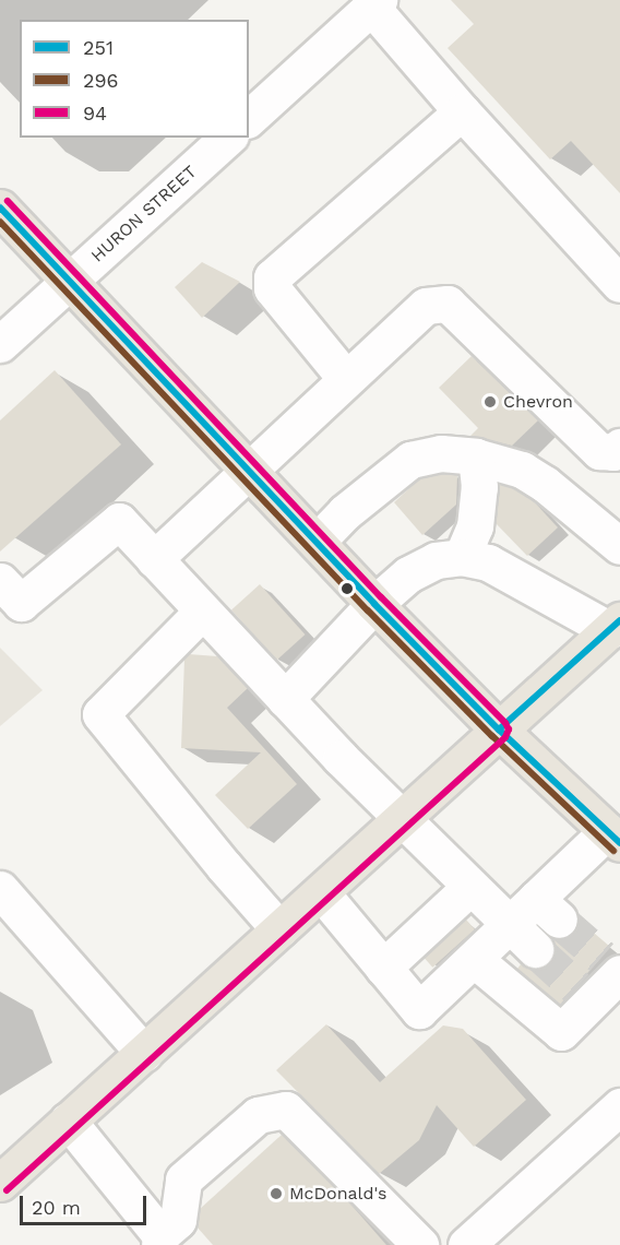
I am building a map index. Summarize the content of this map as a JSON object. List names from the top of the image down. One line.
{"streets":{"street":["HURON STREET"]},"places":["Chevron","McDonald's"],"lines":["transit line 94","transit line 251","transit line 296"],"legend":["251","296","94"],"scale_bar":"20 m"}
